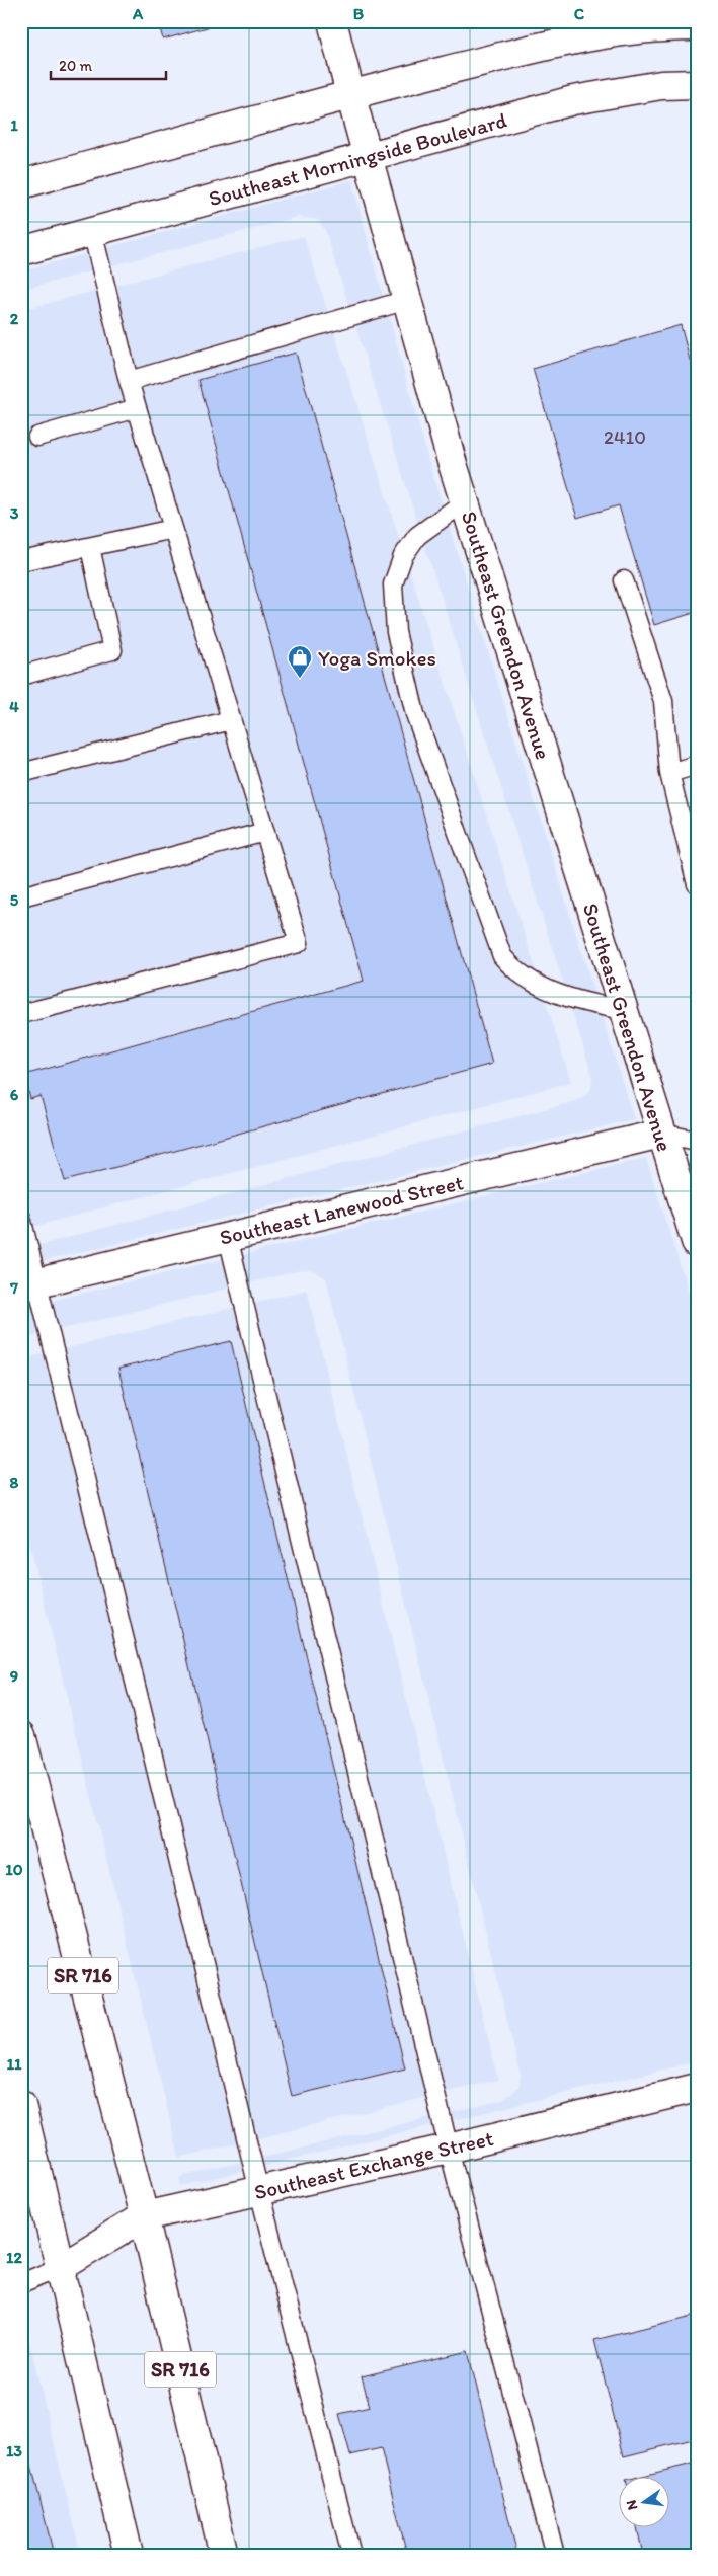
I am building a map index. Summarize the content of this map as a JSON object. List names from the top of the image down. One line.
{"streets":{"street":["Southeast Morningside Boulevard","Southeast Greendon Avenue","Southeast Lanewood Street","SR 716","Southeast Exchange Street"]},"crossings":[["Southeast Morningside Boulevard","Southeast Greendon Avenue"],["Southeast Greendon Avenue","Southeast Lanewood Street"],["SR 716","Southeast Exchange Street"]],"places":{"shop":["Yoga Smokes"]},"house_numbers":["2410"],"scale_bar":"20 m","north":"left","grid":{"columns":["A","B","C"],"rows":["1","2","3","4","5","6","7","8","9","10","11","12","13"]}}
